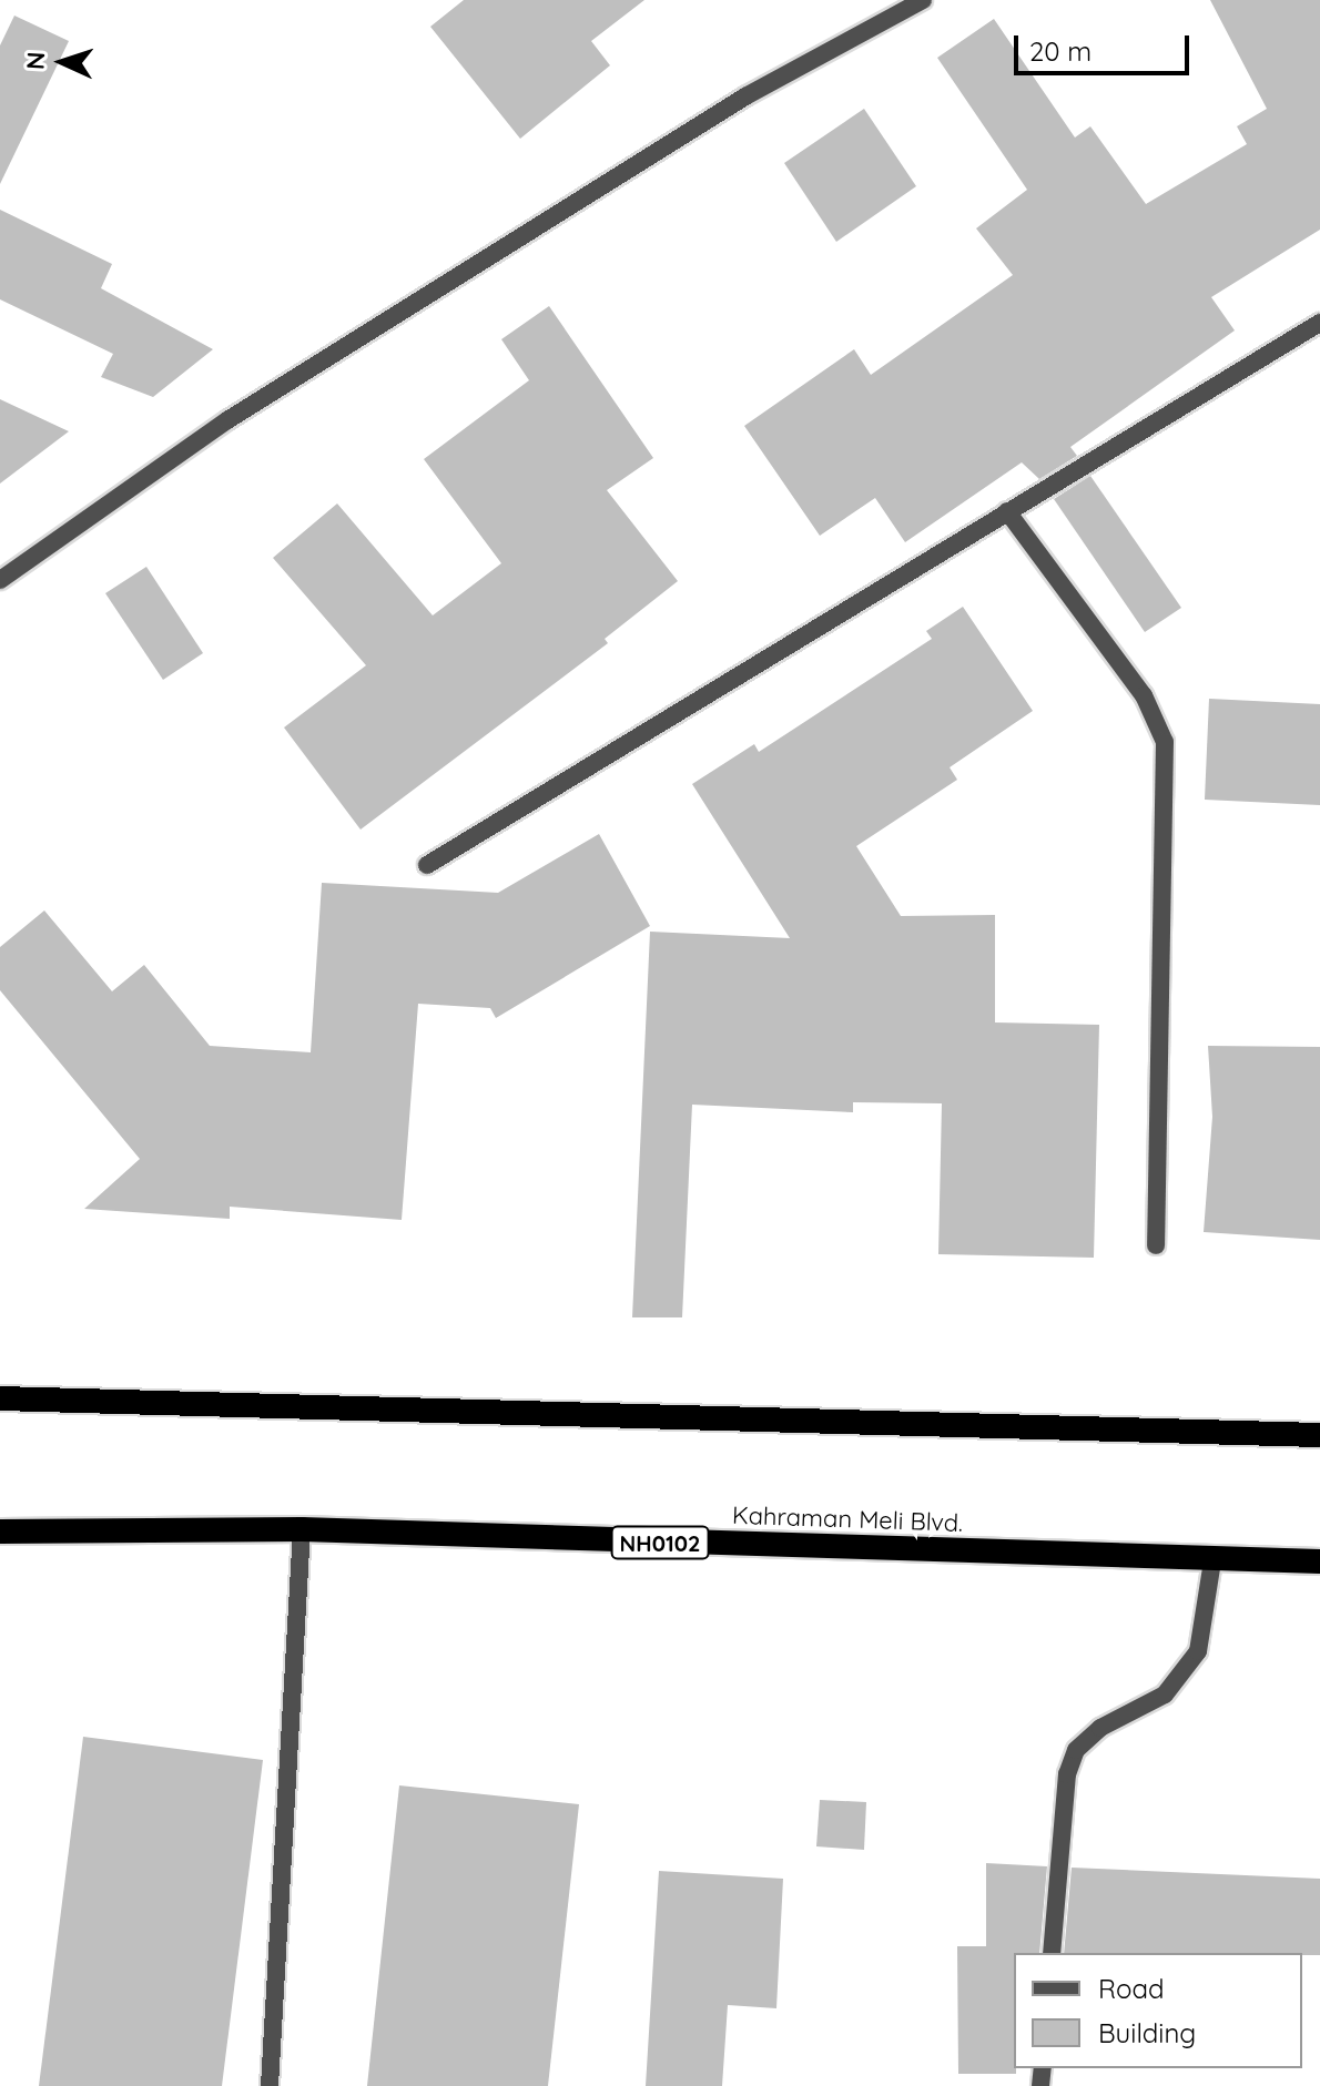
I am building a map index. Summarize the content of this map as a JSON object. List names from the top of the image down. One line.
{"streets":{"highway":["Kahraman Meli Blvd.","NH0102"]},"legend":["Road","Building"],"scale_bar":"20 m","north":"left"}
